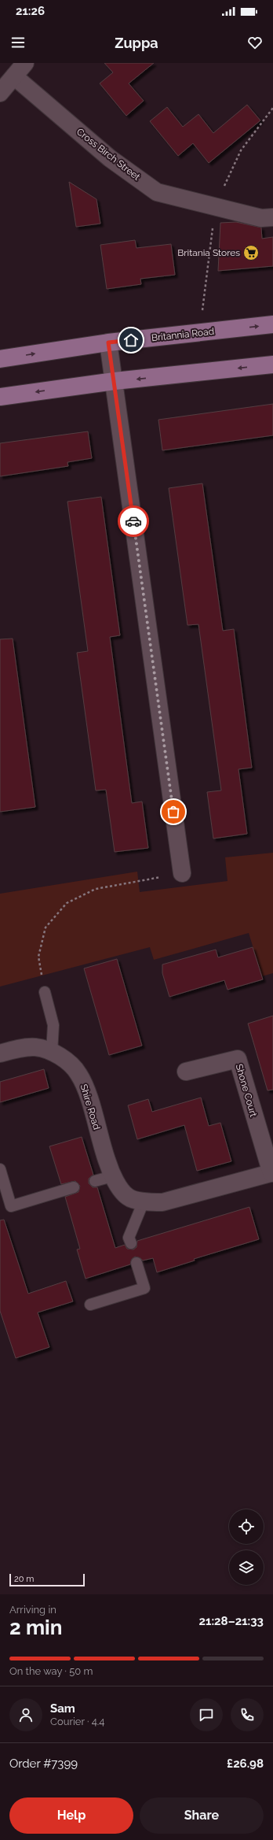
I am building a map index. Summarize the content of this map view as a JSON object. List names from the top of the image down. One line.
{"streets":{"main road":["Britannia Road"],"street":["Cross Birch Street","Shone Court","Shire Road"]},"crossings":[["Shone Court","Shire Road"]],"places":{"supermarket":["Britania Stores"]},"scale_bar":"20 m","page":{"status":"21:26","header":"Zuppa","scale":"20 m","heading":["2 min","Arriving in","21:28–21:33"],"panel":["Sam","Courier · 4.4","Order #7399","£26.98"],"bar":"On the way · 50 m","buttons":["Help","Share"]}}
